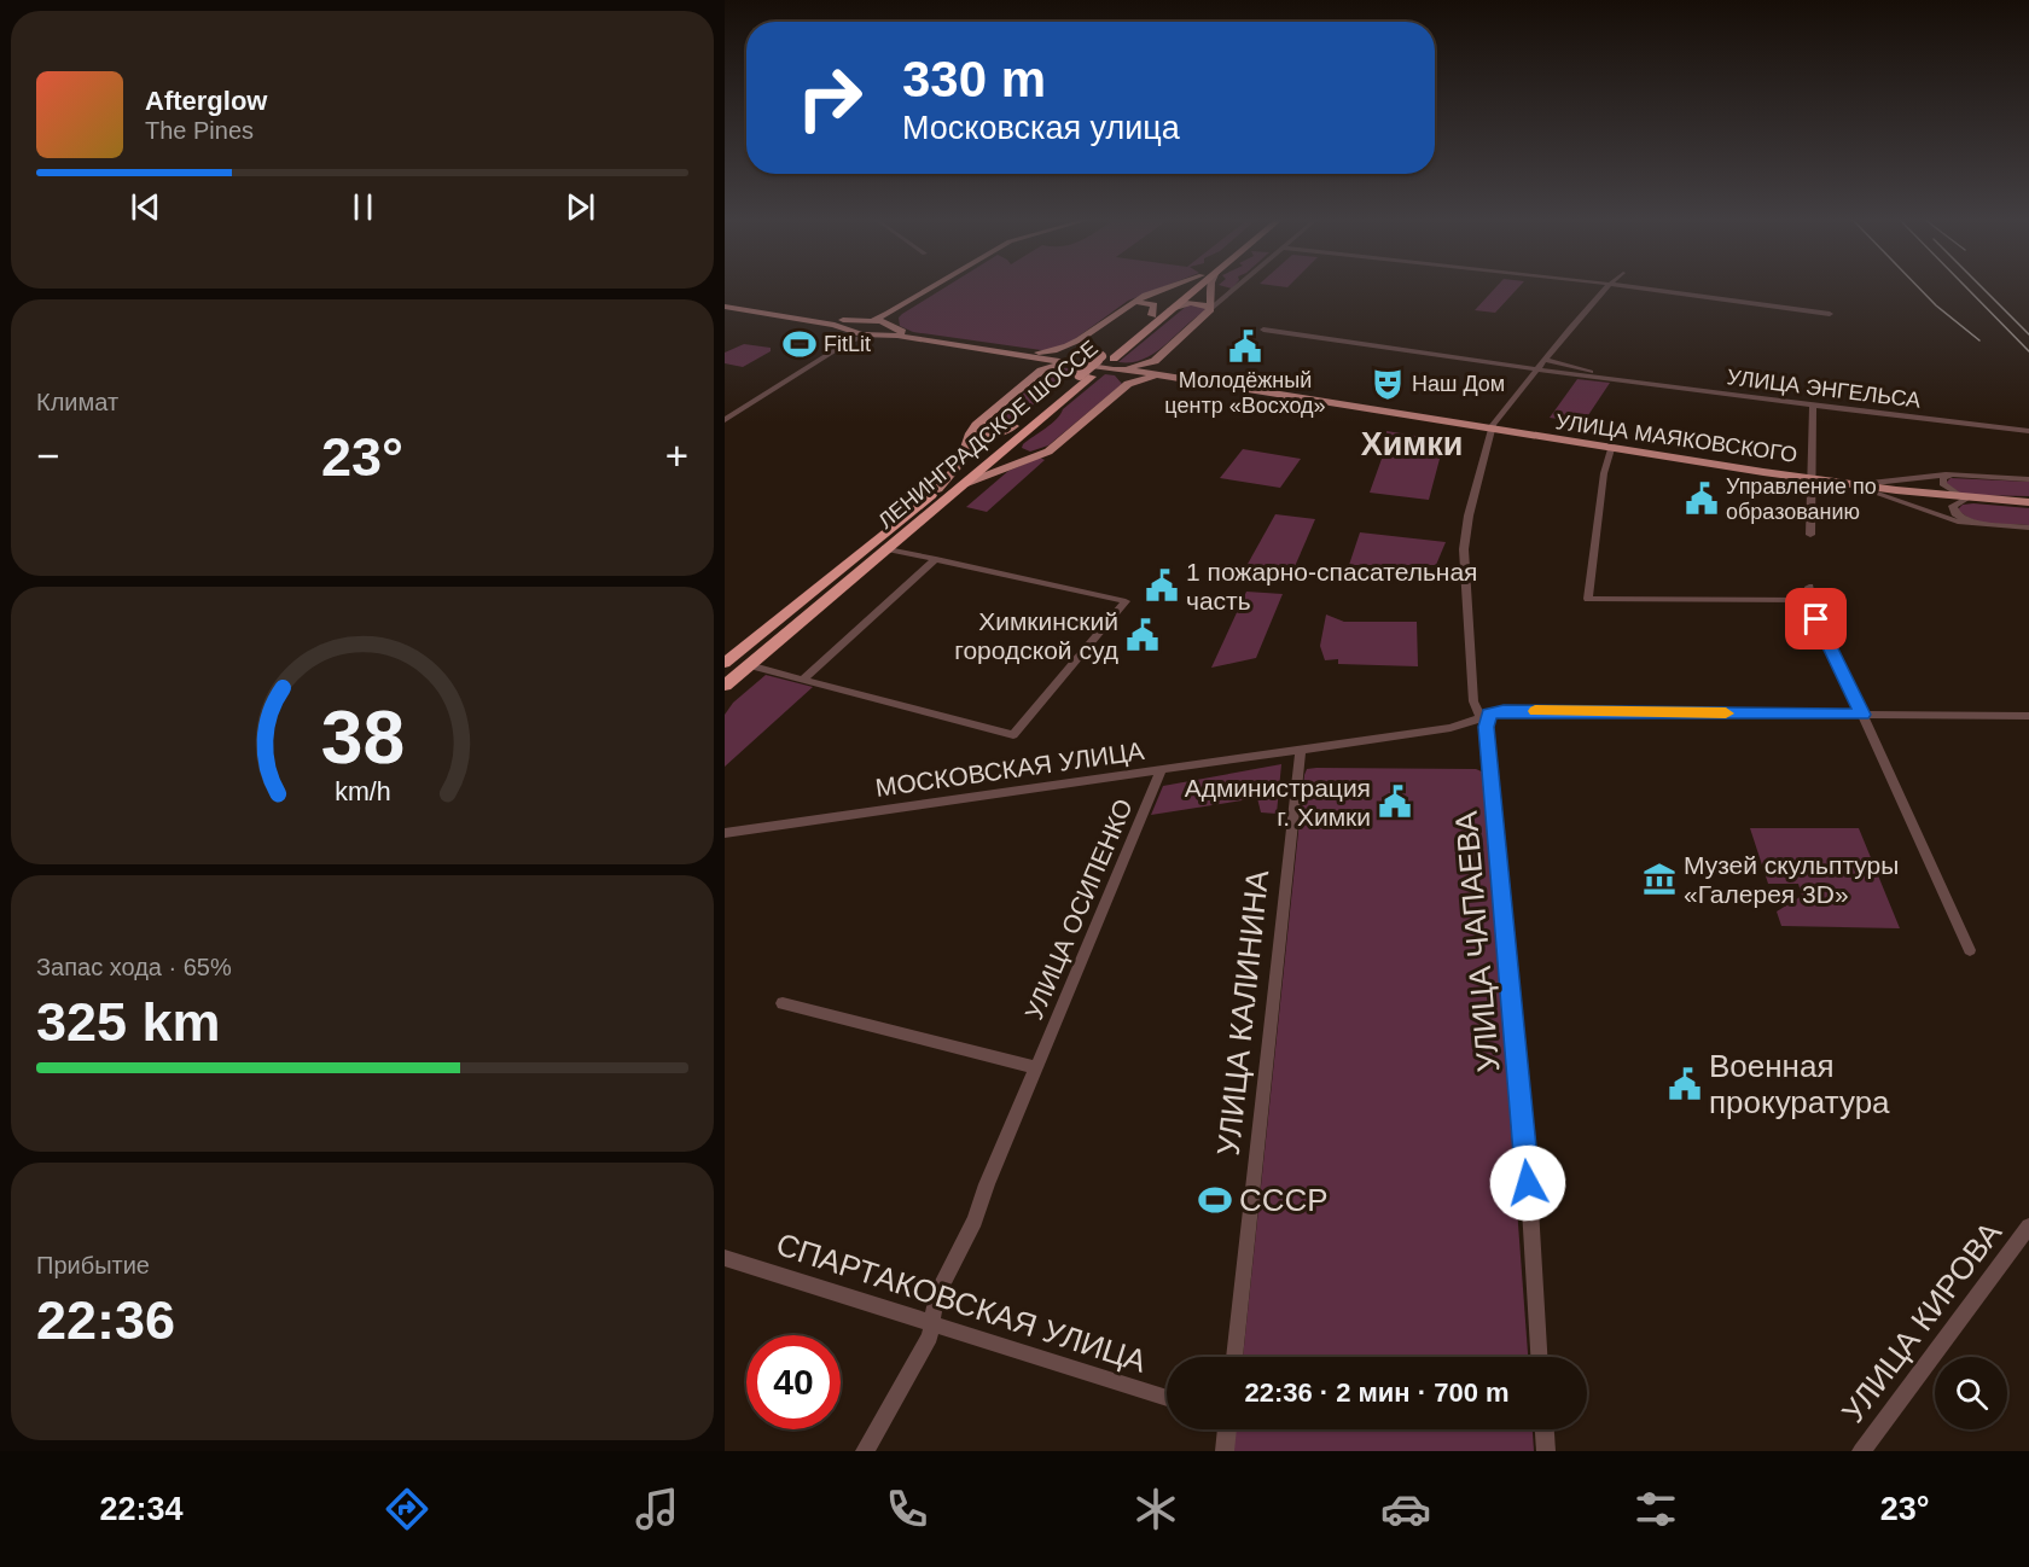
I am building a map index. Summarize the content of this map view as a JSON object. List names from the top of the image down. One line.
{"streets":{"highway":["ЛЕНИНГРАДСКОЕ ШОССЕ"],"main road":["УЛИЦА МАЯКОВСКОГО"],"street":["УЛИЦА ЭНГЕЛЬСА","МОСКОВСКАЯ УЛИЦА","УЛИЦА ОСИПЕНКО","УЛИЦА ЧАПАЕВА","УЛИЦА КАЛИНИНА","СПАРТАКОВСКАЯ УЛИЦА","УЛИЦА КИРОВА"]},"crossings":[["ЛЕНИНГРАДСКОЕ ШОССЕ","УЛИЦА МАЯКОВСКОГО"],["УЛИЦА МАЯКОВСКОГО","УЛИЦА ЧАПАЕВА"],["МОСКОВСКАЯ УЛИЦА","УЛИЦА ОСИПЕНКО"],["МОСКОВСКАЯ УЛИЦА","УЛИЦА ЧАПАЕВА"],["МОСКОВСКАЯ УЛИЦА","УЛИЦА КАЛИНИНА"],["УЛИЦА ОСИПЕНКО","СПАРТАКОВСКАЯ УЛИЦА"]],"districts":["Химки"],"places":{"sports":["FitLit","СССР"],"public building":["Молодёжный центр «Восход»","Управление по образованию","1 пожарно-спасательная часть","Химкинский городской суд","Администрация г. Химки","Военная прокуратура"],"theatre":["Наш Дом"],"museum":["Музей скульптуры «Галерея 3D»"]},"page":{"turn":["330 m","Московская улица"],"song":["Afterglow","The Pines"],"tile":["Климат",["Запас хода · 65%","325 km"],["Прибытие","22:36"]],"heat":["−","23°","+"],"limit":"40","trip":"22:36 · 2 мин · 700 m","tabs":["22:34","23°"],"gauge":["38","km/h"]}}
